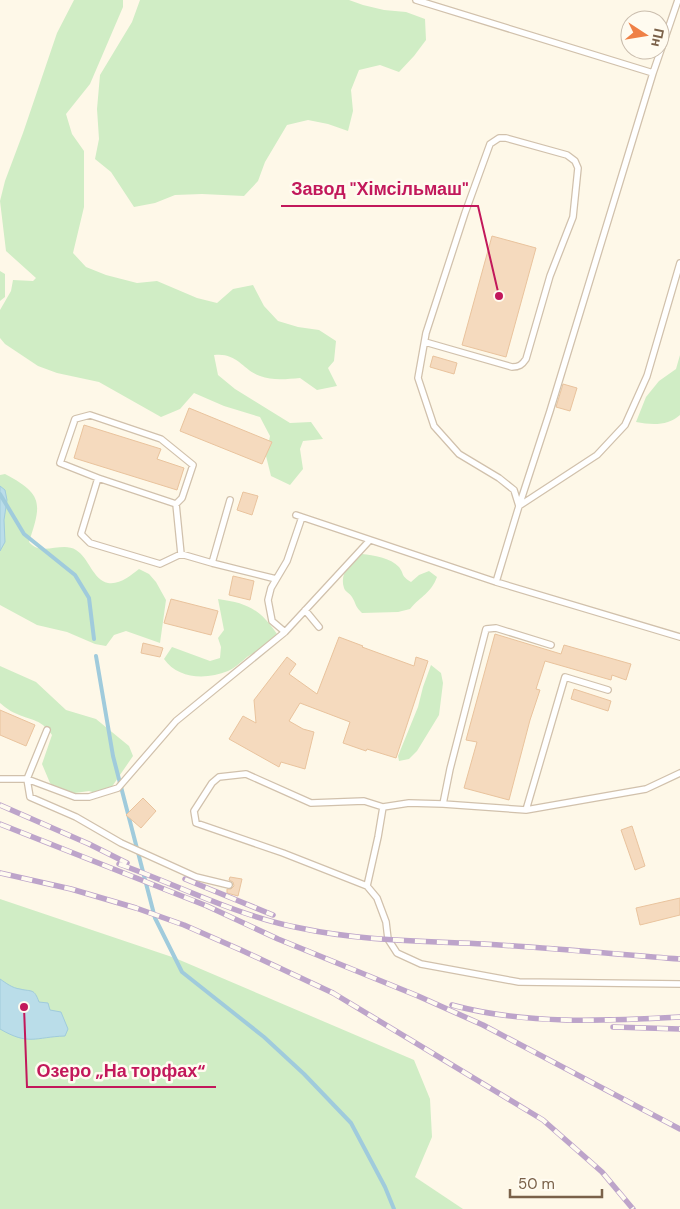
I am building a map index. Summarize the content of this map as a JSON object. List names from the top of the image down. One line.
{"places":["Завод \"Хімсільмаш\"","Озеро „На торфах“"],"scale_bar":"50 m","north":"right"}
